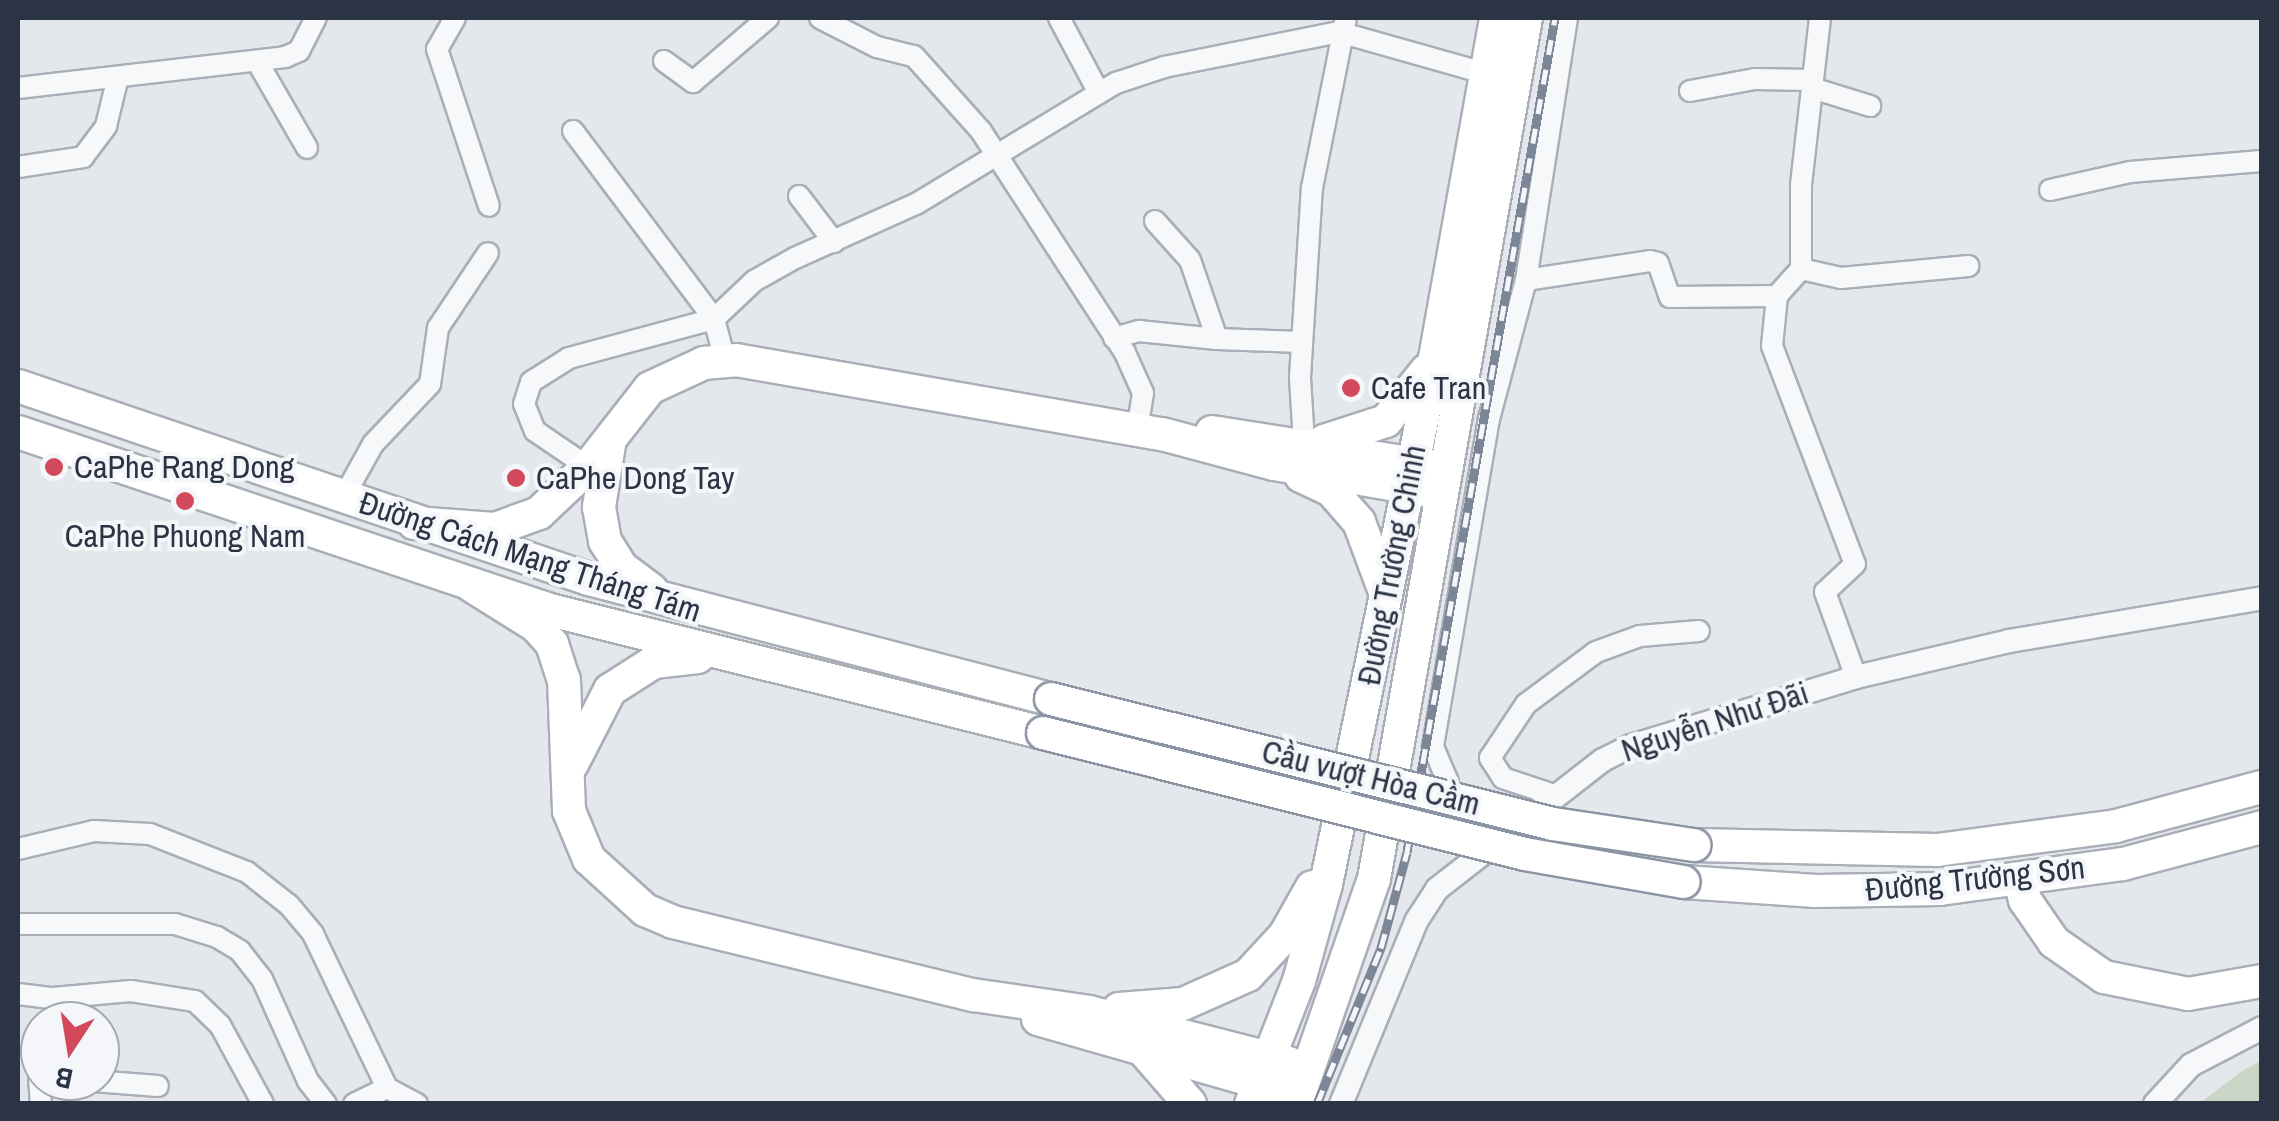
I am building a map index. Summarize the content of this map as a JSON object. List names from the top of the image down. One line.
{"streets":{"highway":["Đường Cách Mạng Tháng Tám","Đường Trường Chinh","Cầu vượt Hòa Cầm","Đường Trường Sơn"],"street":["Nguyễn Như Đãi"]},"crossings":[["Đường Cách Mạng Tháng Tám","Cầu vượt Hòa Cầm"],["Cầu vượt Hòa Cầm","Đường Trường Sơn"]],"places":["Cafe Tran","CaPhe Rang Dong","CaPhe Dong Tay","CaPhe Phuong Nam"],"north":"bottom"}
